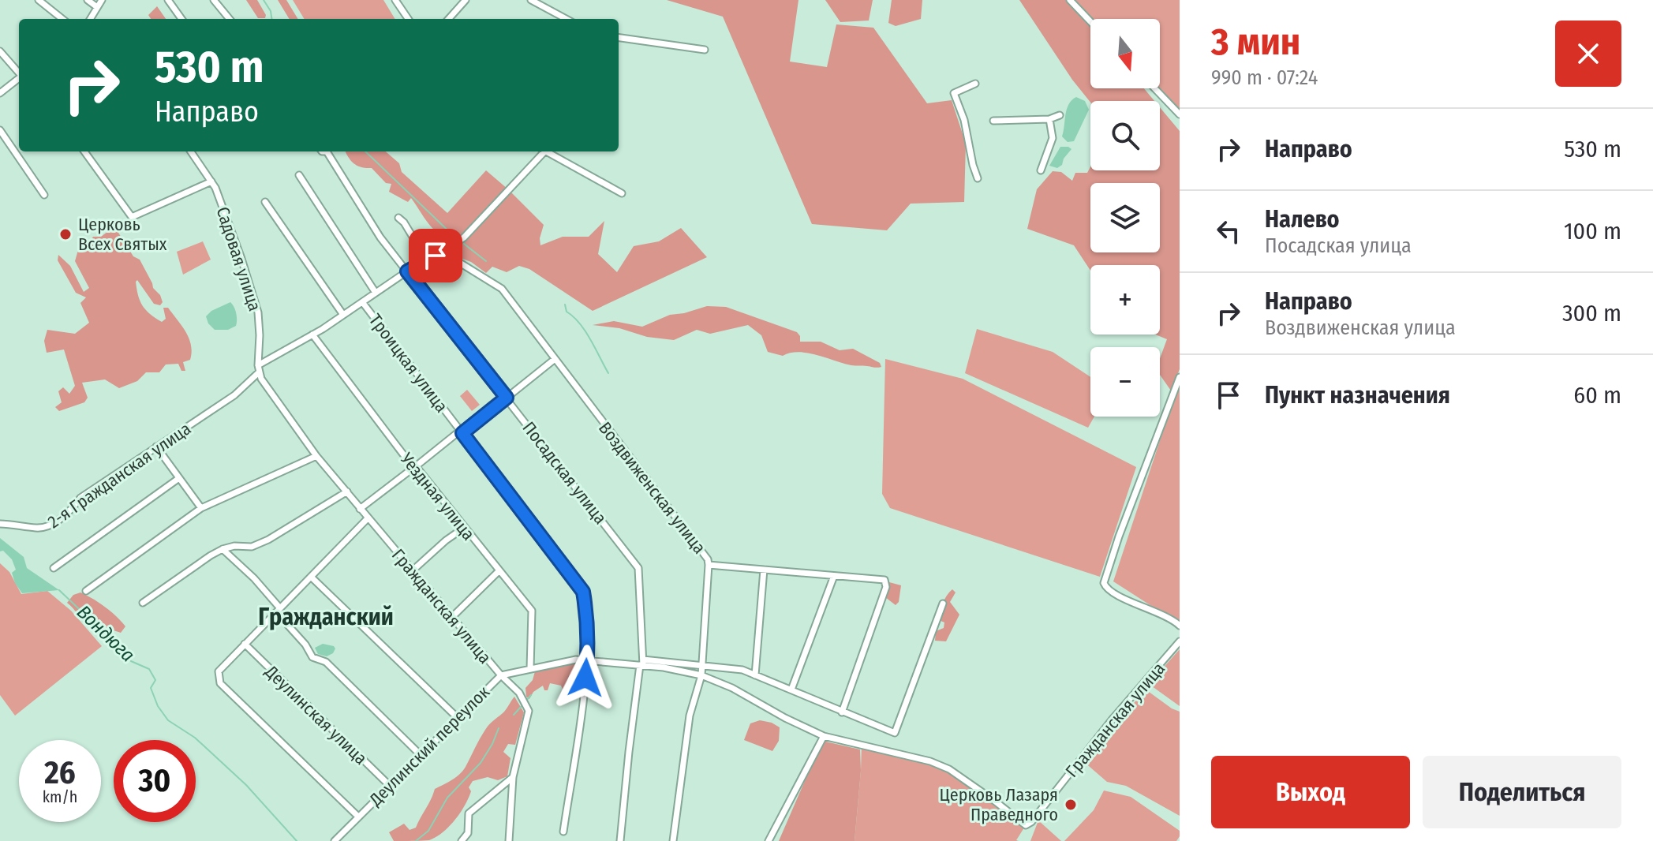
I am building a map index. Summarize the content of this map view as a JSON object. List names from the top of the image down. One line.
{"streets":{"street":["Садовая улица","Троицкая улица","Посадская улица","2-я Гражданская улица","Воздвиженская улица","Уездная улица","Гражданская улица","Деулинская улица","Деулинский переулок"]},"crossings":[["Садовая улица","2-я Гражданская улица"],["Садовая улица","Гражданская улица"],["Троицкая улица","Гражданская улица"],["Посадская улица","Гражданская улица"],["2-я Гражданская улица","Гражданская улица"],["Воздвиженская улица","Гражданская улица"],["Уездная улица","Гражданская улица"],["Гражданская улица","Деулинский переулок"],["Деулинская улица","Деулинский переулок"]],"districts":["Гражданский"],"water":["Вондюга"],"places":["Церковь Всех Святых","Церковь Лазаря Праведного"],"north":"bottom","page":{"heading":["3 мин","990 m · 07:24"],"map_buttons":["+","−"],"turn":["530 m","Направо"],"list":[{"name":"Направо","value":"530 m"},{"name":"Налево","note":"Посадская улица","value":"100 m"},{"name":"Направо","note":"Воздвиженская улица","value":"300 m"},{"name":"Пункт назначения","value":"60 m"}],"speed":"26 km/h","limit":"30","buttons":["Выход","Поделиться"]}}
